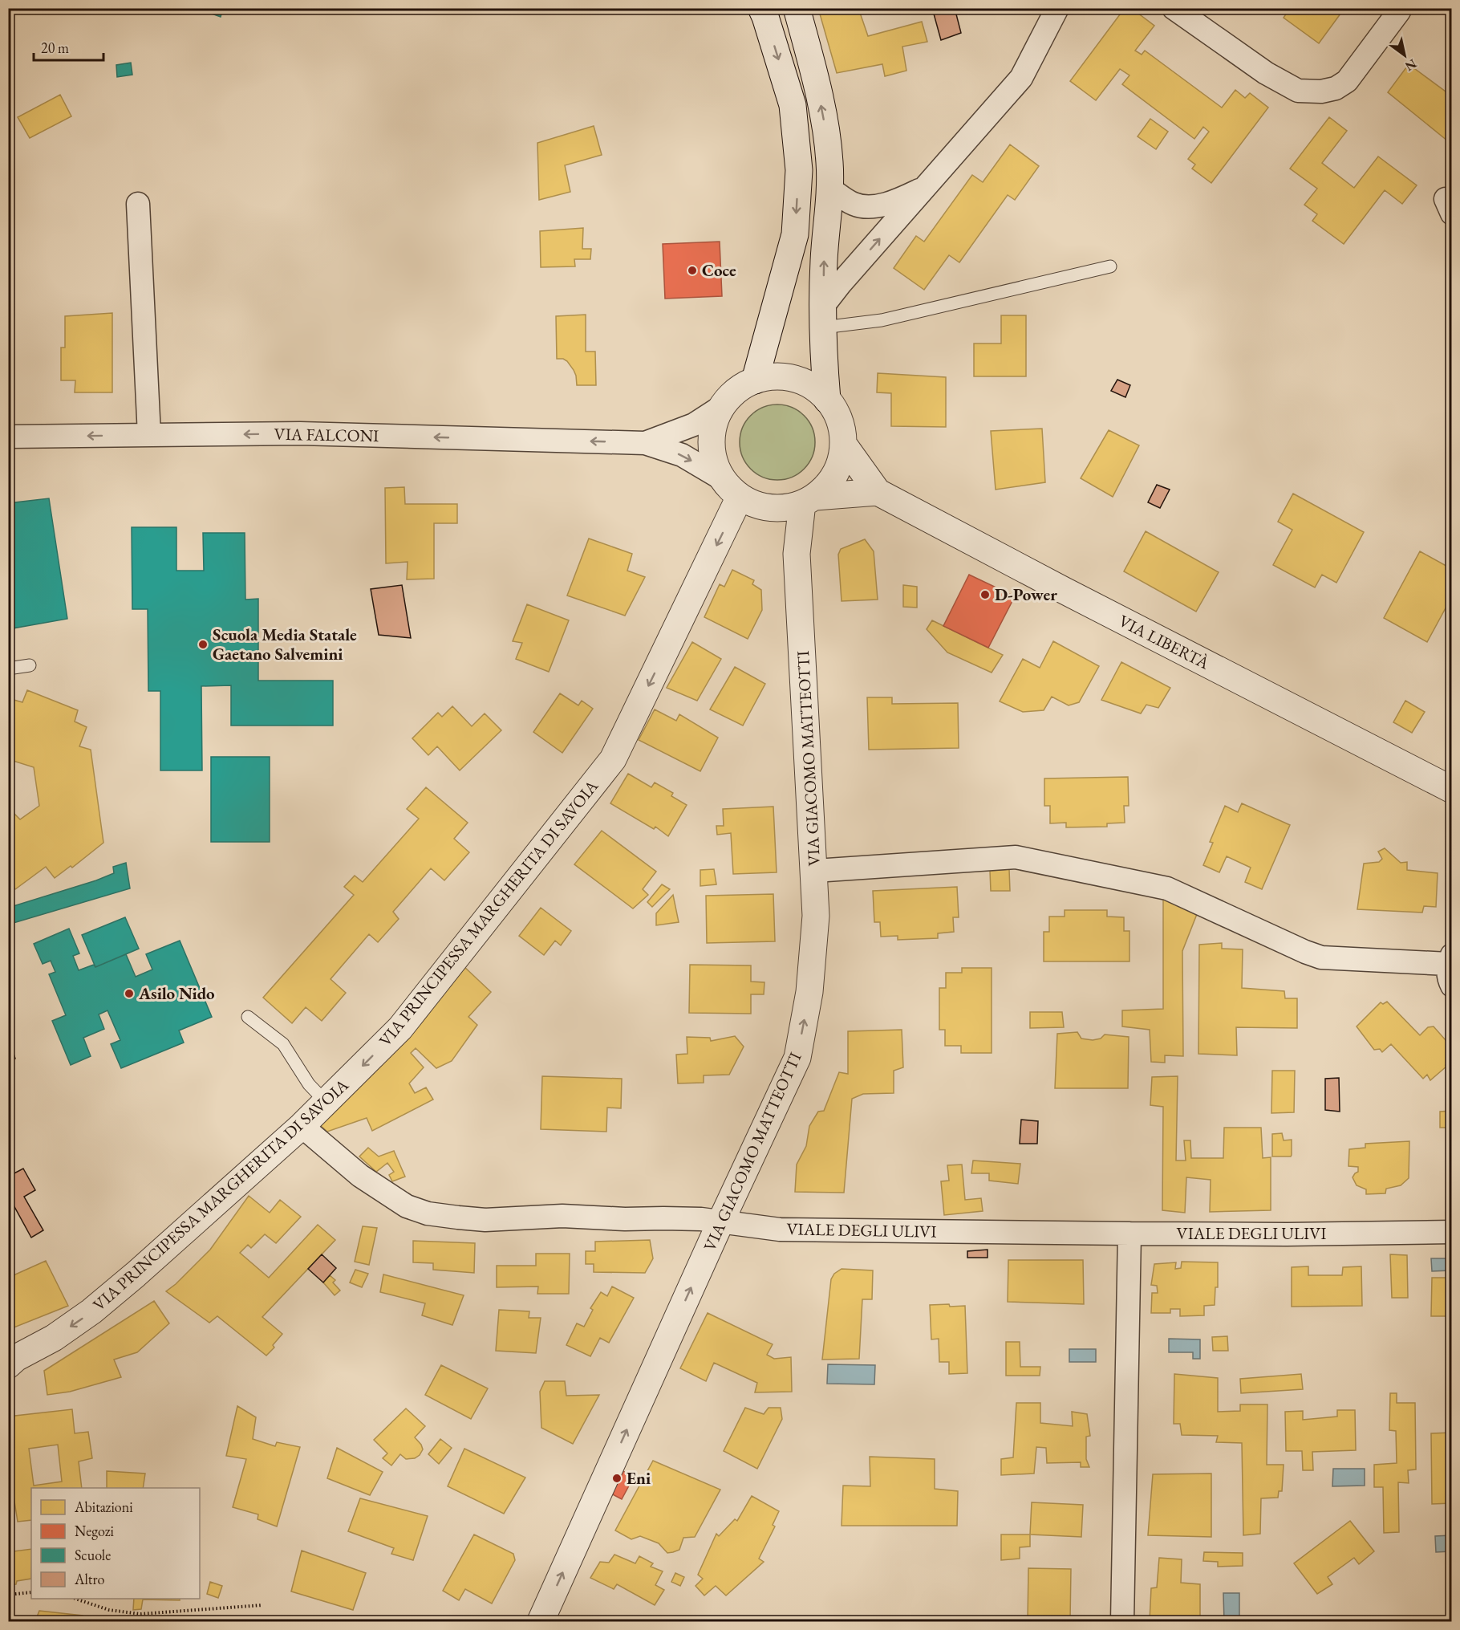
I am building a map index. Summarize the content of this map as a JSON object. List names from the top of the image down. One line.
{"streets":{"street":["VIA FALCONI","VIA LIBERTÀ","VIA GIACOMO MATTEOTTI","VIA PRINCIPESSA MARGHERITA DI SAVOIA","VIALE DEGLI ULIVI"]},"crossings":[["VIA FALCONI","VIA LIBERTÀ"],["VIA FALCONI","VIA GIACOMO MATTEOTTI"],["VIA FALCONI","VIA PRINCIPESSA MARGHERITA DI SAVOIA"],["VIA LIBERTÀ","VIA GIACOMO MATTEOTTI"],["VIA LIBERTÀ","VIA PRINCIPESSA MARGHERITA DI SAVOIA"],["VIA GIACOMO MATTEOTTI","VIA PRINCIPESSA MARGHERITA DI SAVOIA"],["VIA GIACOMO MATTEOTTI","VIALE DEGLI ULIVI"],["VIA PRINCIPESSA MARGHERITA DI SAVOIA","VIALE DEGLI ULIVI"]],"one_way":["VIA GIACOMO MATTEOTTI","VIA PRINCIPESSA MARGHERITA DI SAVOIA"],"places":["Coce","D-Power","Scuola Media Statale Gaetano Salvemini","Asilo Nido","Eni"],"legend":["Abitazioni","Negozi","Scuole","Altro"],"scale_bar":"20 m","north":"bottom right"}
